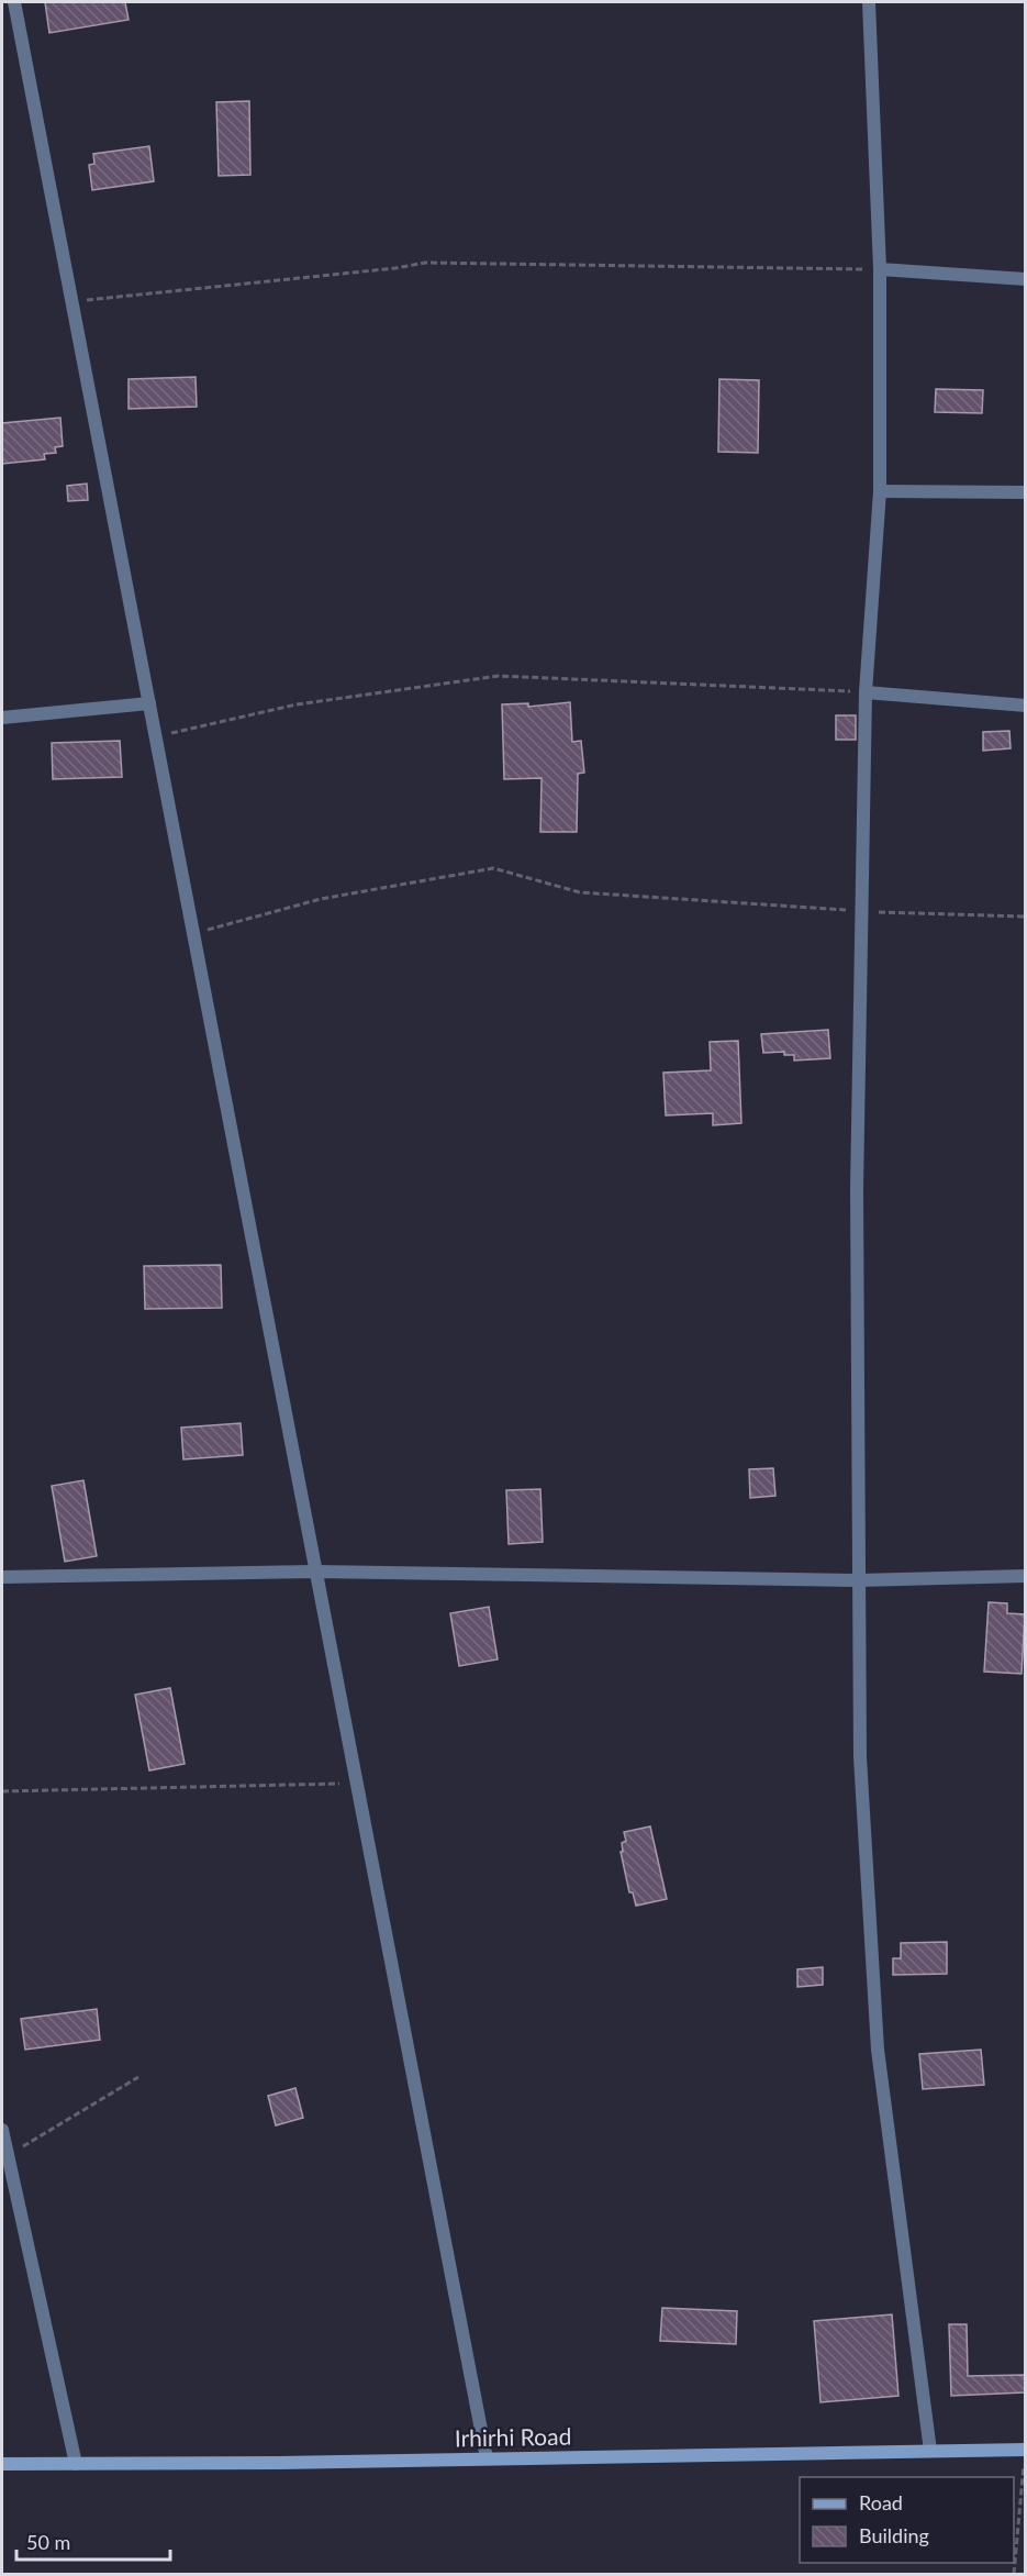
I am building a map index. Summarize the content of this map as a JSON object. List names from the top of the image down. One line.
{"streets":{"street":["Irhirhi Road"]},"legend":["Road","Building"],"scale_bar":"50 m"}
